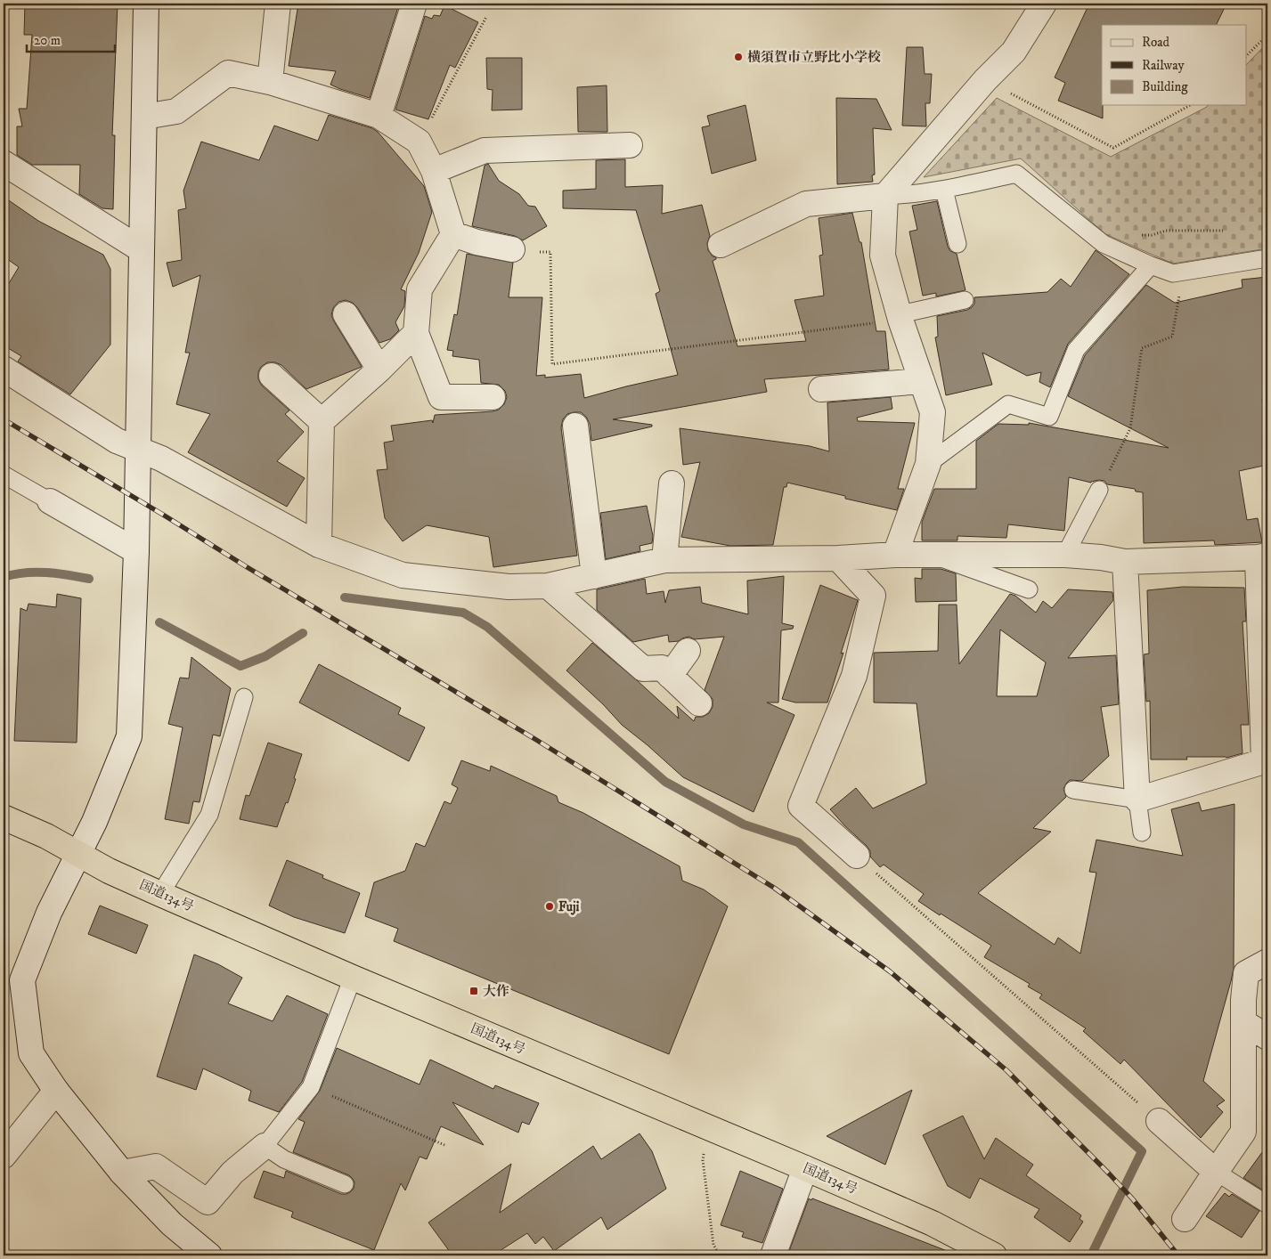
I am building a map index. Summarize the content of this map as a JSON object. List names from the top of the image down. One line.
{"streets":{"highway":["国道134号"]},"places":{"other":["横須賀市立野比小学校","Fuji"],"transit":["大作"]},"legend":["Road","Railway","Building"],"scale_bar":"20 m"}
